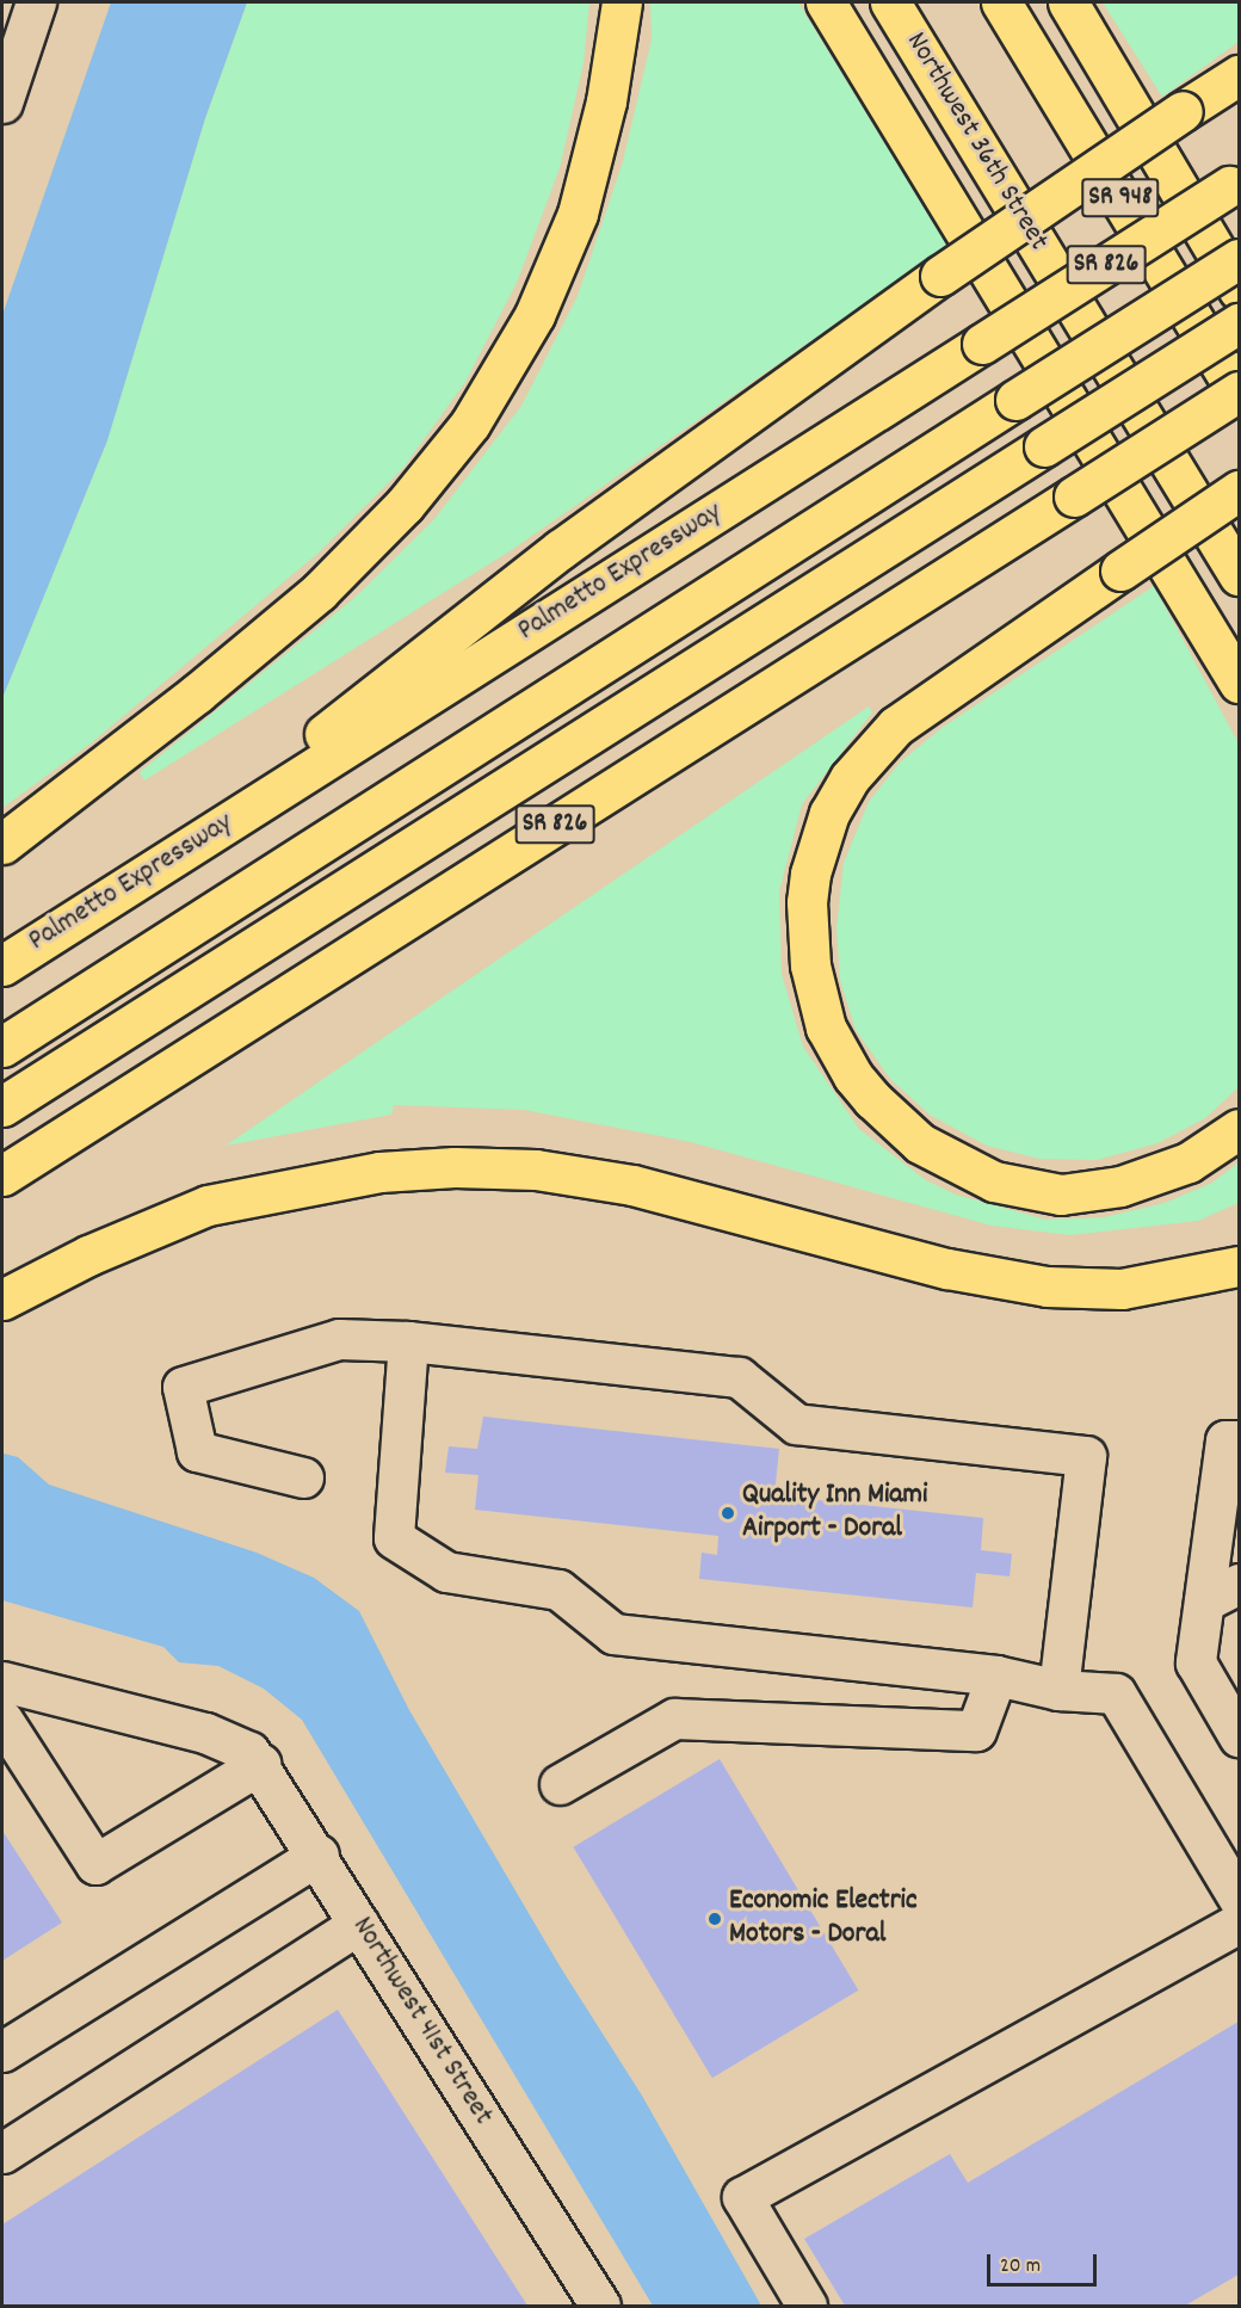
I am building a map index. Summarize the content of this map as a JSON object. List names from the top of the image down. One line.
{"streets":{"main road":["Northwest 36th Street","SR 948","SR 826","Palmetto Expressway"],"street":["Northwest 41st Street"]},"crossings":[["SR 948","SR 826"]],"places":["Quality Inn Miami Airport - Doral","Economic Electric Motors - Doral"],"scale_bar":"20 m"}
